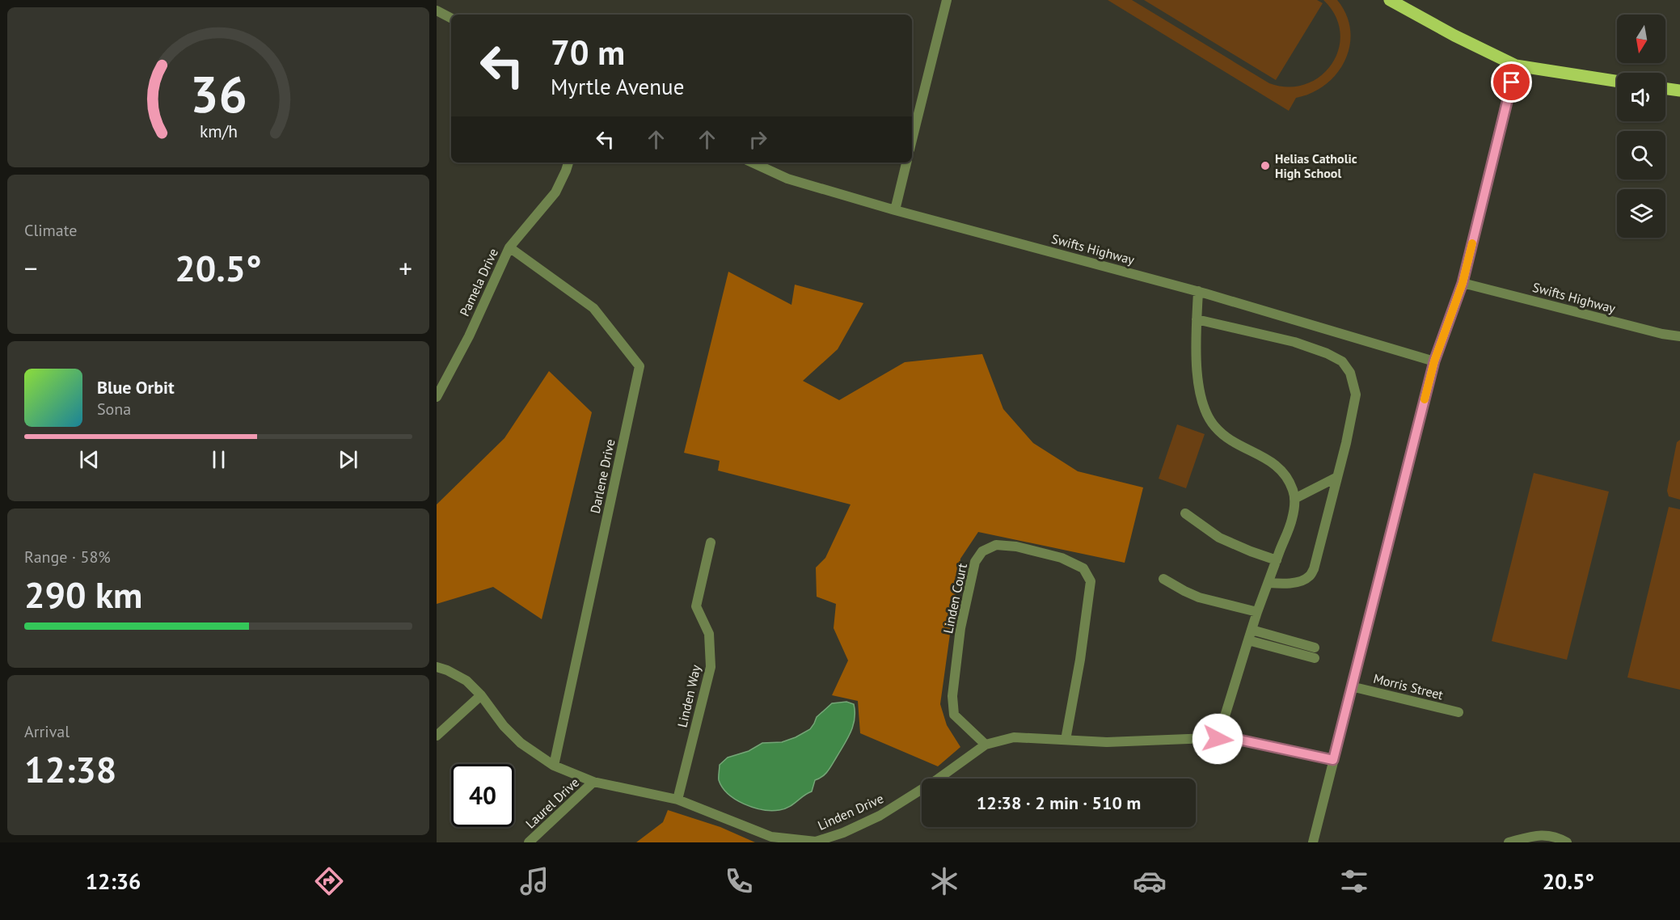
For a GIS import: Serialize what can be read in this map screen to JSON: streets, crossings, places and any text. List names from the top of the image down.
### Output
{
  "streets": {
    "street": [
      "Swifts Highway",
      "Pamela Drive",
      "Darlene Drive",
      "Linden Court",
      "Morris Street",
      "Linden Way",
      "Laurel Drive",
      "Linden Drive"
    ]
  },
  "crossings": [
    ["Pamela Drive", "Darlene Drive"],
    ["Darlene Drive", "Linden Drive"],
    ["Linden Court", "Linden Drive"],
    ["Linden Way", "Linden Drive"],
    ["Laurel Drive", "Linden Drive"]
  ],
  "places": ["Helias Catholic High School"],
  "north": "bottom",
  "page": {
    "turn": ["70 m", "Myrtle Avenue"],
    "tile": [
      "Climate",
      ["Range · 58%", "290 km"],
      ["Arrival", "12:38"]
    ],
    "heat": ["−", "20.5°", "+"],
    "song": ["Blue Orbit", "Sona"],
    "limit": "40",
    "trip": "12:38 · 2 min · 510 m",
    "tabs": ["12:36", "20.5°"],
    "gauge": ["36", "km/h"]
  }
}
